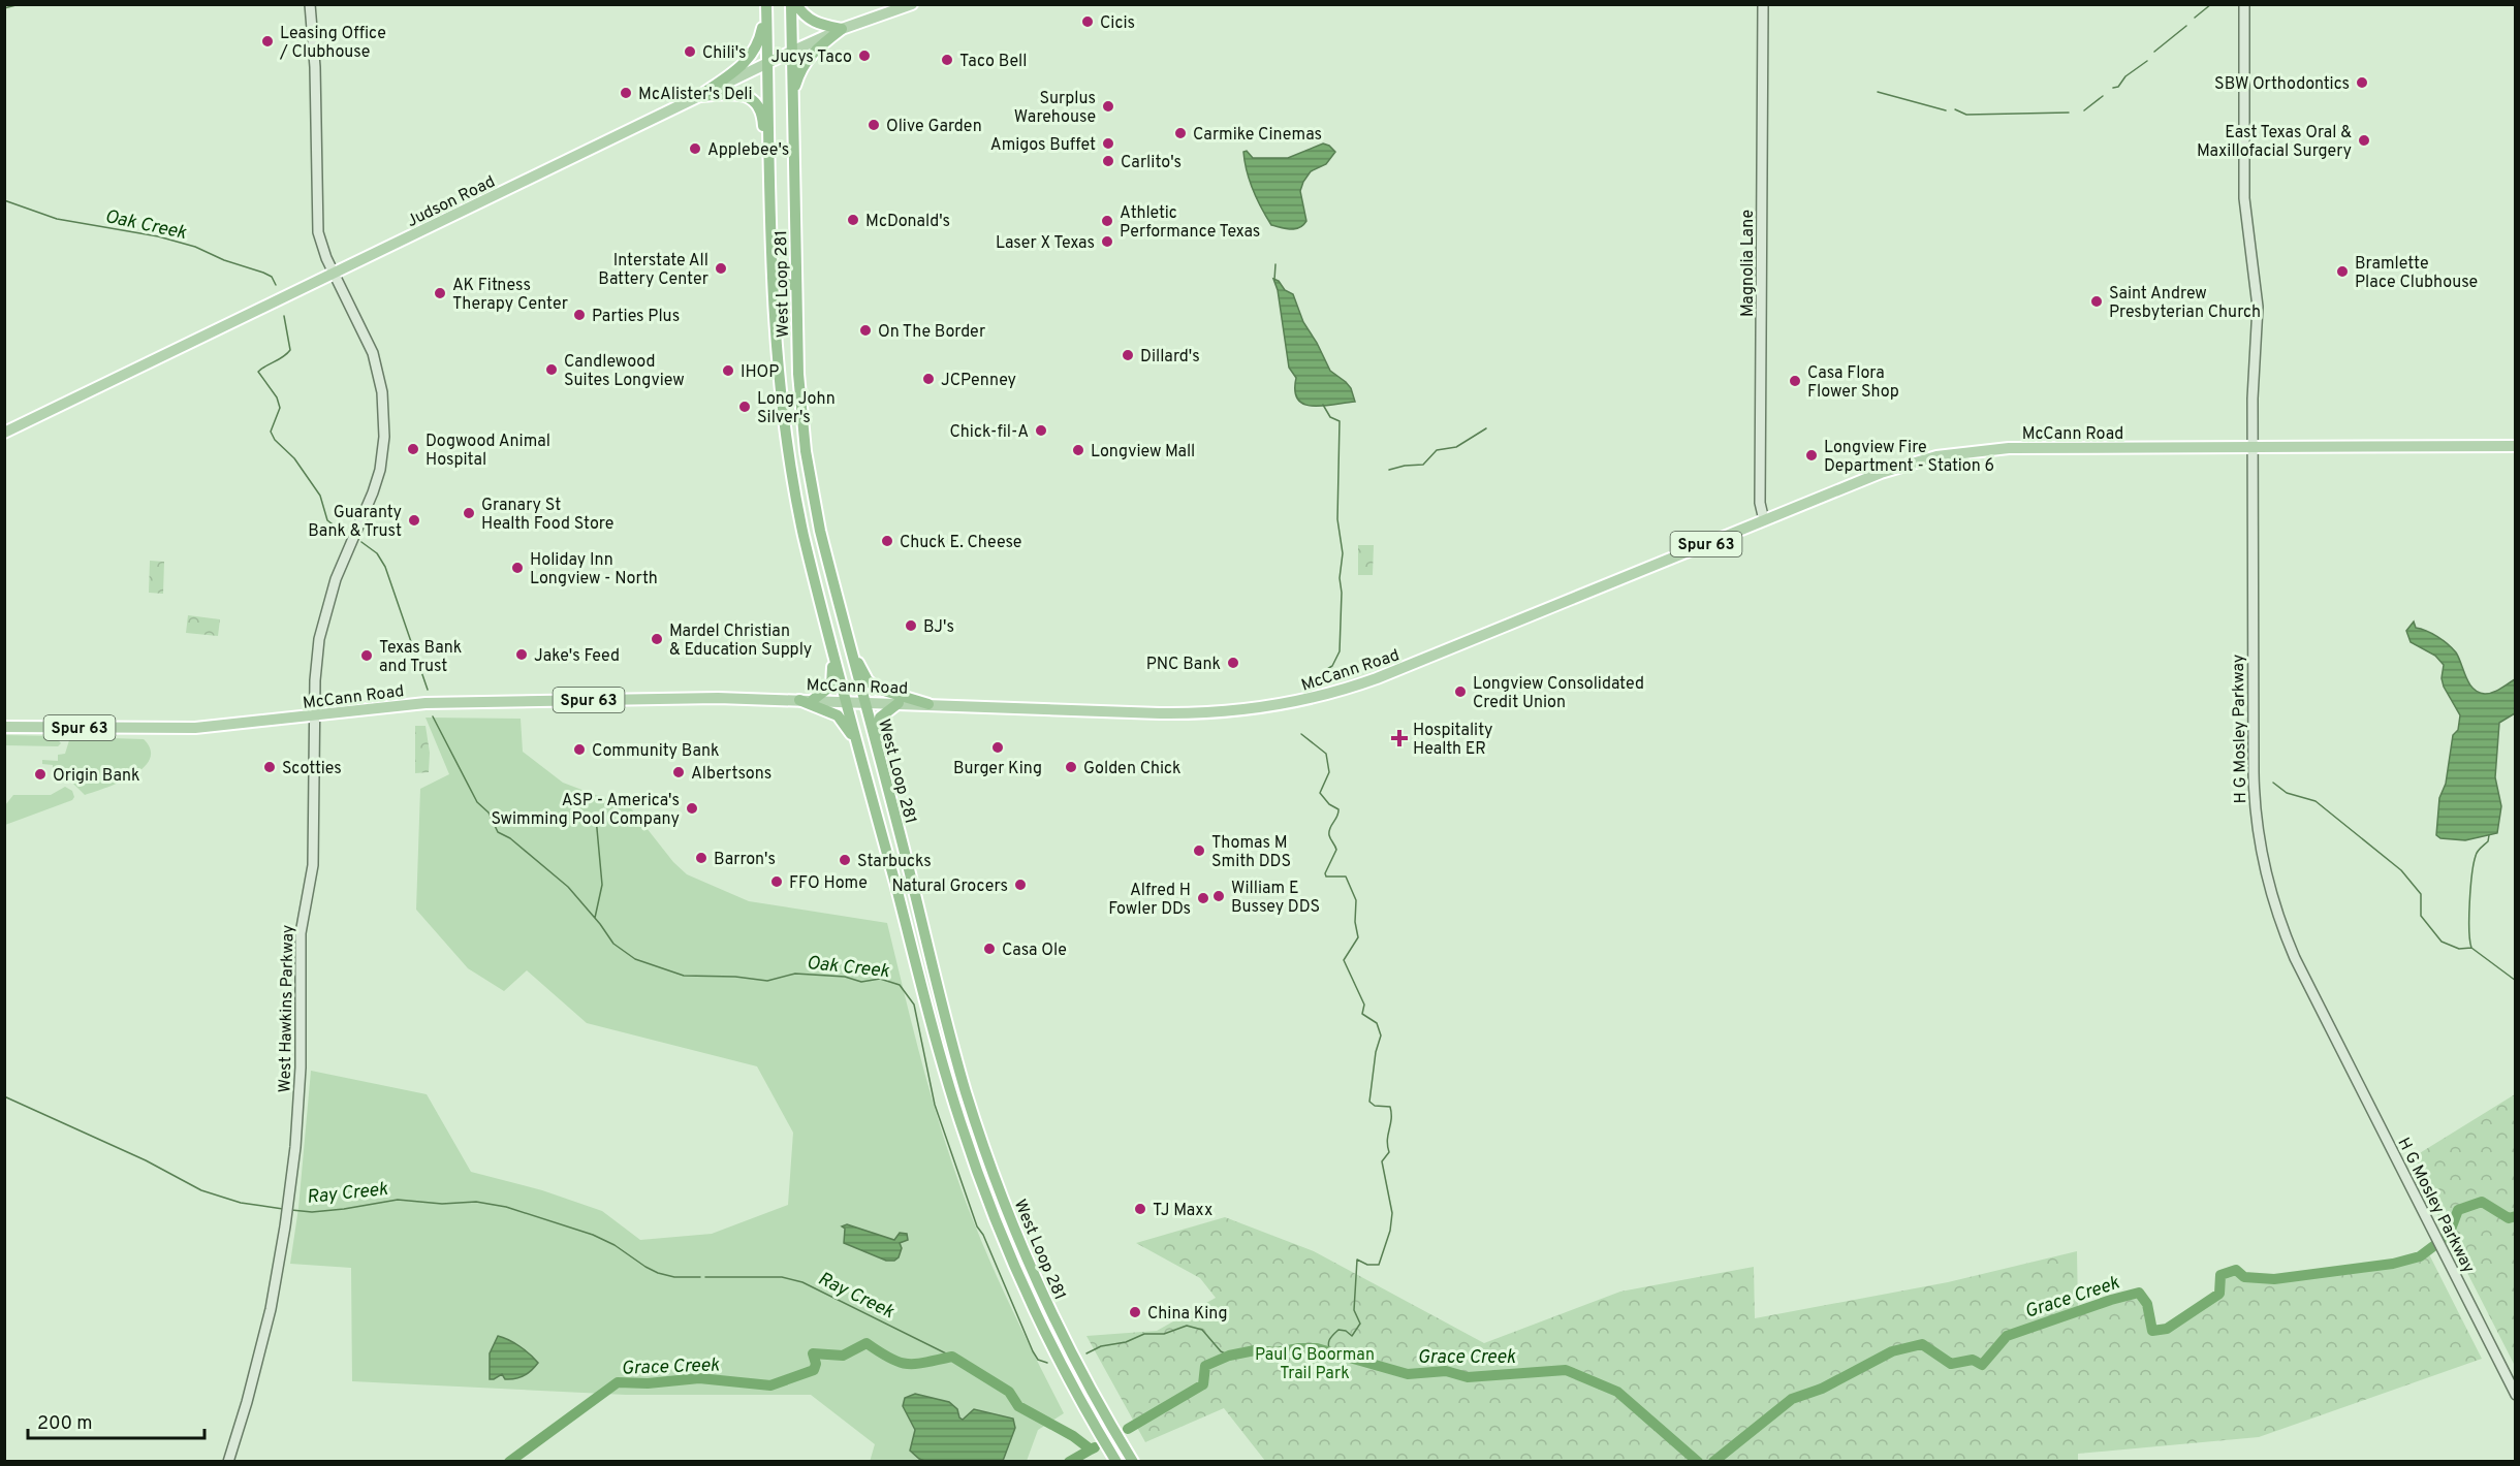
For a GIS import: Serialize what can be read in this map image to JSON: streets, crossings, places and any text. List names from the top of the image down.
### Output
{
  "streets": {
    "highway": ["West Loop 281"],
    "main road": [
      "Judson Road",
      "Magnolia Lane",
      "McCann Road",
      "Spur 63",
      "H G Mosley Parkway",
      "West Hawkins Parkway"
    ]
  },
  "crossings": [
    ["Judson Road", "West Loop 281"],
    ["Judson Road", "West Hawkins Parkway"],
    ["Magnolia Lane", "McCann Road"],
    ["West Loop 281", "McCann Road"],
    ["McCann Road", "Spur 63"],
    ["McCann Road", "H G Mosley Parkway"],
    ["McCann Road", "West Hawkins Parkway"]
  ],
  "water": ["Oak Creek", "Ray Creek", "Grace Creek"],
  "parks": ["Paul G Boorman Trail Park"],
  "places": {
    "other": [
      "Cicis",
      "Leasing Office / Clubhouse",
      "Chili's",
      "Jucys Taco",
      "Taco Bell",
      "SBW Orthodontics",
      "McAlister's Deli",
      "Surplus Warehouse",
      "Olive Garden",
      "Carmike Cinemas",
      "East Texas Oral & Maxillofacial Surgery",
      "Amigos Buffet",
      "Applebee's",
      "Carlito's",
      "McDonald's",
      "Athletic Performance Texas",
      "Laser X Texas",
      "Interstate All Battery Center",
      "Bramlette Place Clubhouse",
      "AK Fitness Therapy Center",
      "Saint Andrew Presbyterian Church",
      "Parties Plus",
      "On The Border",
      "Dillard's",
      "Candlewood Suites Longview",
      "IHOP",
      "JCPenney",
      "Casa Flora Flower Shop",
      "Long John Silver's",
      "Chick-fil-A",
      "Dogwood Animal Hospital",
      "Longview Mall",
      "Longview Fire Department - Station 6",
      "Granary St Health Food Store",
      "Guaranty Bank & Trust",
      "Chuck E. Cheese",
      "Holiday Inn Longview - North",
      "BJ's",
      "Mardel Christian & Education Supply",
      "Jake's Feed",
      "Texas Bank and Trust",
      "PNC Bank",
      "Longview Consolidated Credit Union",
      "Burger King",
      "Community Bank",
      "Scotties",
      "Golden Chick",
      "Albertsons",
      "Origin Bank",
      "ASP - America's Swimming Pool Company",
      "Thomas M Smith DDS",
      "Barron's",
      "Starbucks",
      "FFO Home",
      "Natural Grocers",
      "William E Bussey DDS",
      "Alfred H Fowler DDs",
      "Casa Ole",
      "TJ Maxx",
      "China King"
    ],
    "health": ["Hospitality Health ER"]
  },
  "scale_bar": "200 m"
}
